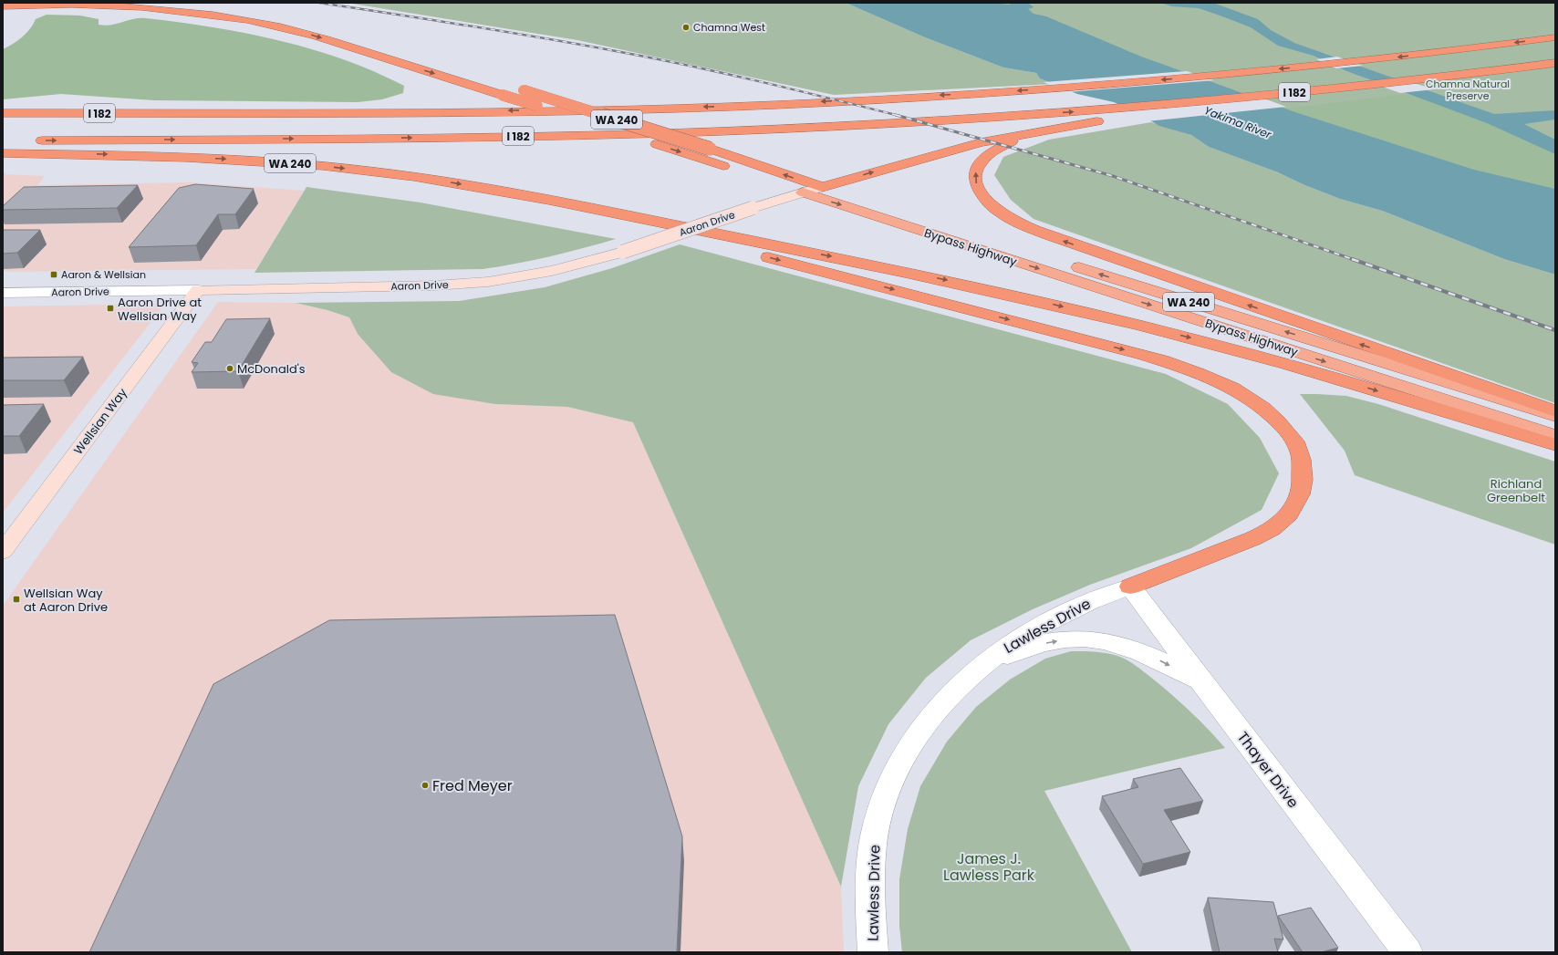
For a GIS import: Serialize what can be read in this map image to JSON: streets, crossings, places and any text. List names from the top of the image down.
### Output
{
  "streets": {
    "highway": ["I 182", "WA 240", "Bypass Highway"],
    "main road": ["Aaron Drive", "Wellsian Way"],
    "street": ["Lawless Drive", "Thayer Drive"]
  },
  "crossings": [
    ["WA 240", "Aaron Drive"],
    ["WA 240", "Bypass Highway"],
    ["Aaron Drive", "Bypass Highway"],
    ["Aaron Drive", "Wellsian Way"],
    ["Lawless Drive", "Thayer Drive"]
  ],
  "water": ["Yakima River"],
  "parks": ["Chamna Natural Preserve", "Richland Greenbelt", "James J. Lawless Park"],
  "places": {
    "other": ["Chamna West", "McDonald's", "Fred Meyer"],
    "transit": ["Aaron & Wellsian", "Aaron Drive at Wellsian Way", "Wellsian Way at Aaron Drive"]
  }
}
